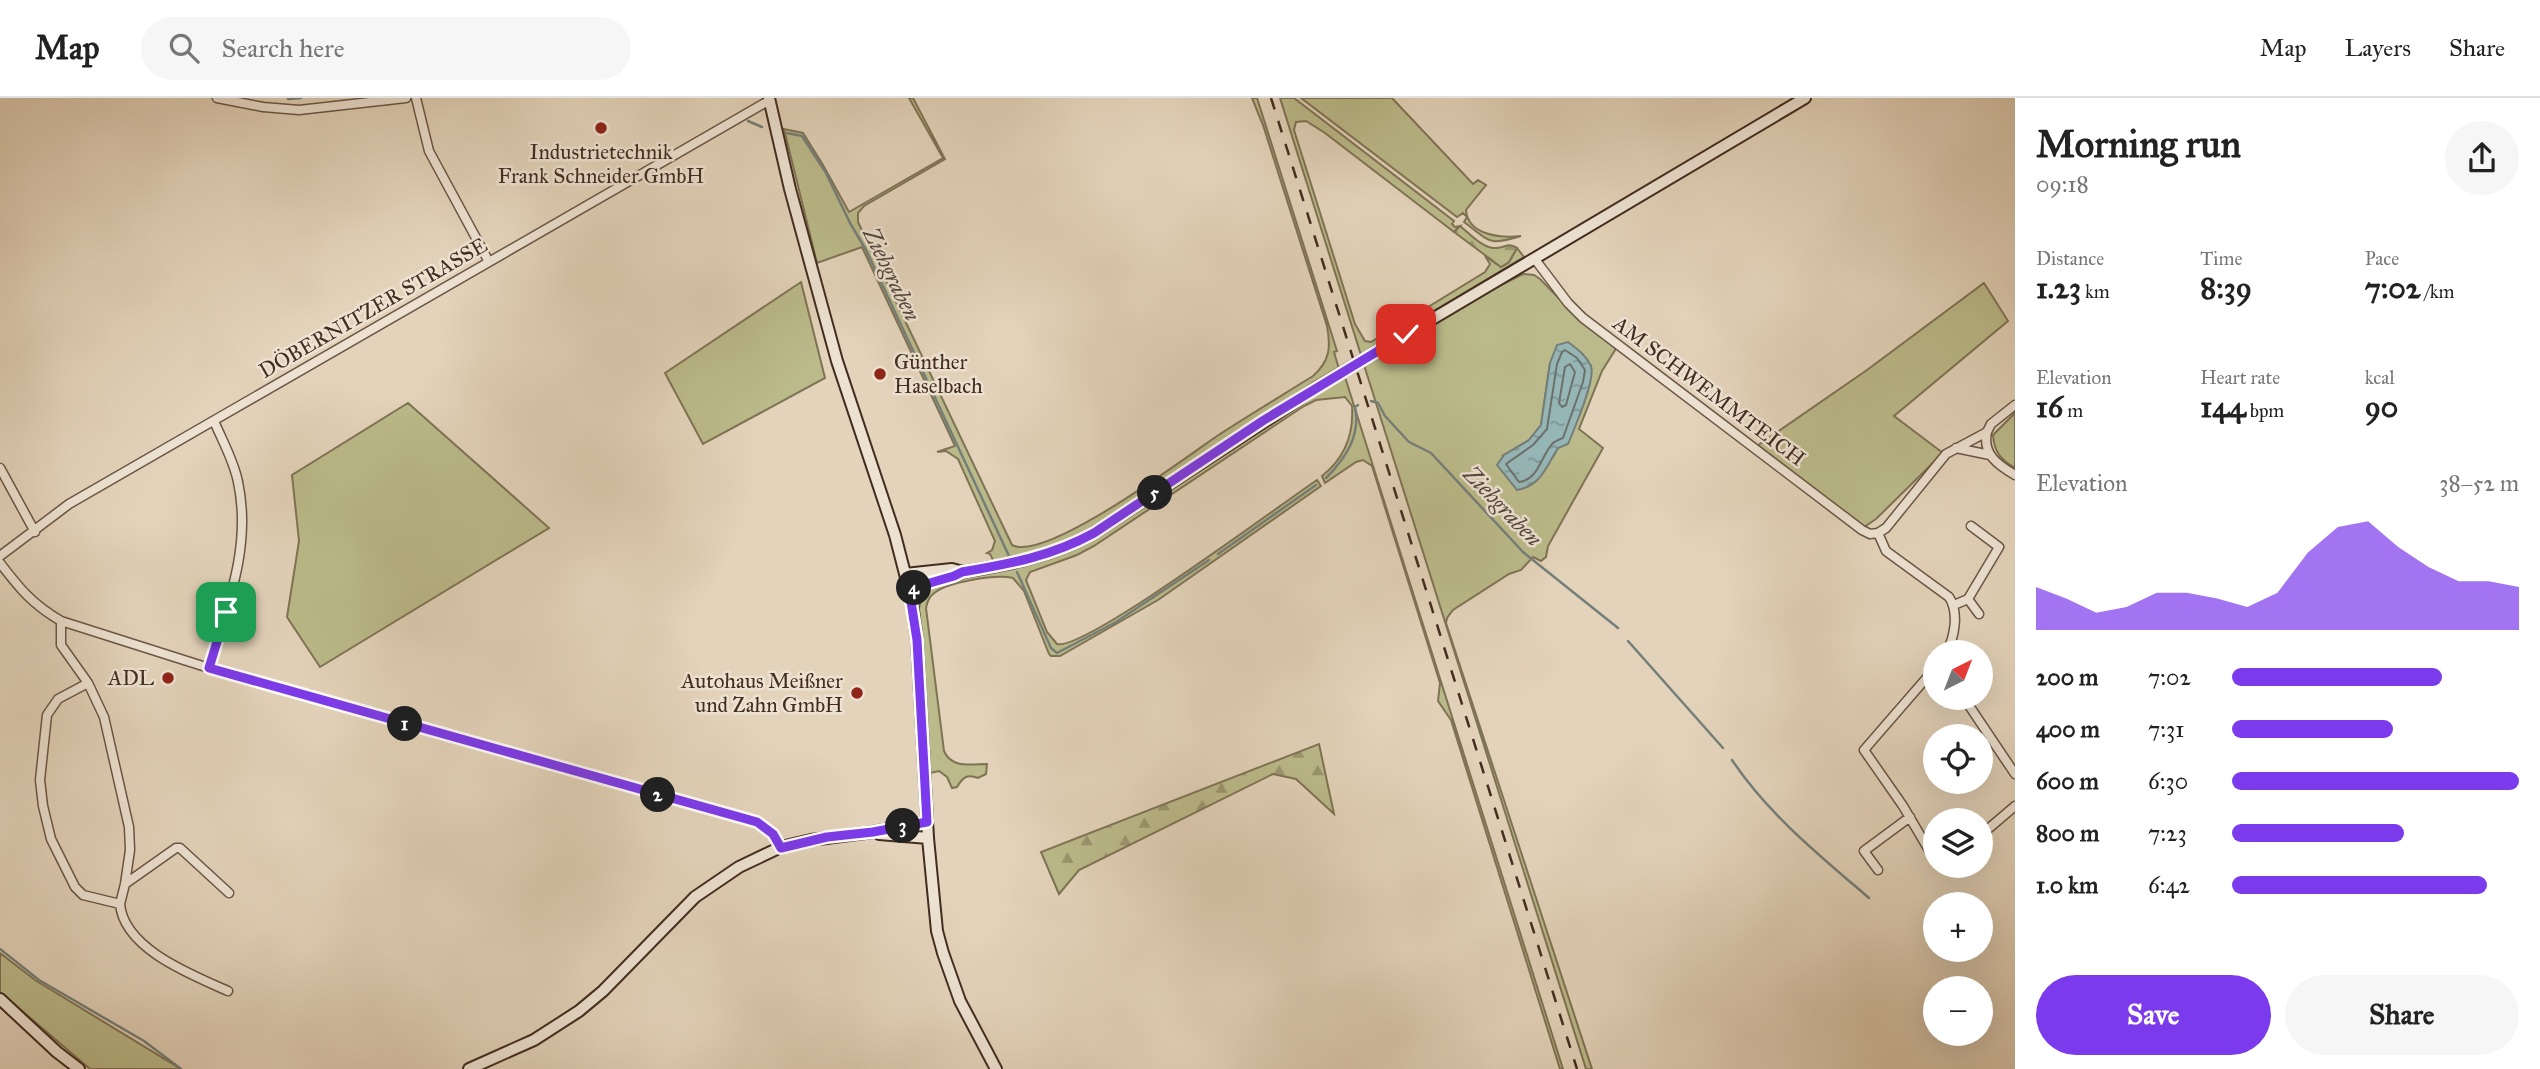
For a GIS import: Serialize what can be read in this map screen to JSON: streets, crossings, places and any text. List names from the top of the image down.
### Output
{
  "streets": {
    "street": ["DÖBERNITZER STRASSE", "AM SCHWEMMTEICH"]
  },
  "water": ["Ziehgraben"],
  "places": [
    "Industrietechnik Frank Schneider GmbH",
    "Günther Haselbach",
    "ADL",
    "Autohaus Meißner und Zahn GmbH"
  ],
  "north": "top right",
  "page": {
    "header": "Map",
    "search": "Search here",
    "nav": ["Map", "Layers", "Share"],
    "heading": ["Morning run", "09:18"],
    "stats": [
      ["Distance", "1.23 km"],
      ["Time", "8:39"],
      ["Pace", "7:02 /km"],
      ["Elevation", "16 m"],
      ["Heart rate", "144 bpm"],
      ["kcal", "90"]
    ],
    "chart": ["Elevation", "38–52 m"],
    "pins": [
      "5",
      "4",
      "1",
      "2",
      "3"
    ],
    "map_buttons": ["+", "−"],
    "list": [
      {
        "name": "200 m",
        "note": "7:02"
      },
      {
        "name": "400 m",
        "note": "7:31"
      },
      {
        "name": "600 m",
        "note": "6:30"
      },
      {
        "name": "800 m",
        "note": "7:23"
      },
      {
        "name": "1.0 km",
        "note": "6:42"
      }
    ],
    "buttons": ["Save", "Share"]
  }
}
